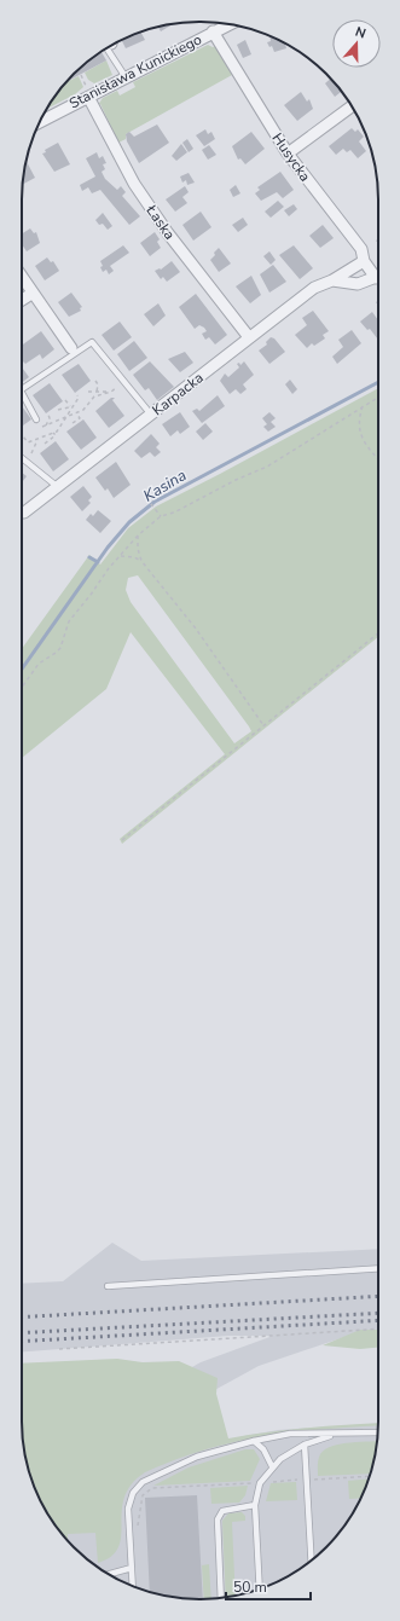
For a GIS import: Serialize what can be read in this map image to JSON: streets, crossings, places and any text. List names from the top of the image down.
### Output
{
  "streets": {
    "street": [
      "Stanisława Kunickiego",
      "Husycka",
      "Łaska",
      "Karpacka"
    ]
  },
  "crossings": [
    ["Stanisława Kunickiego", "Husycka"],
    ["Stanisława Kunickiego", "Łaska"],
    ["Husycka", "Karpacka"],
    ["Łaska", "Karpacka"]
  ],
  "water": ["Kasina"],
  "scale_bar": "50 m",
  "north": "top"
}
